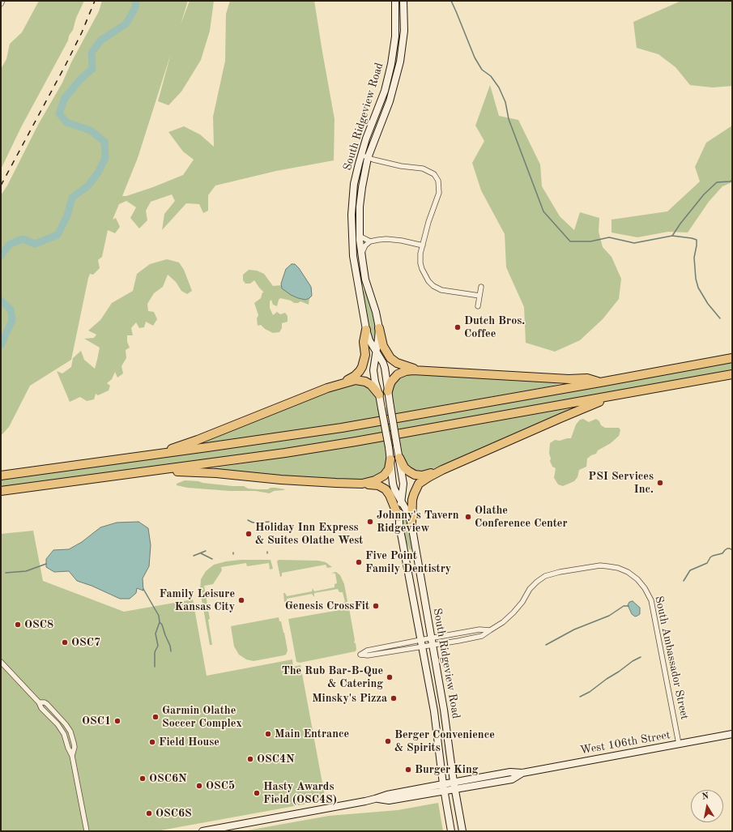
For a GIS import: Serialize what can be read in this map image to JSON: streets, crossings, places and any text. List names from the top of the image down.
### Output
{
  "streets": {
    "main road": ["South Ridgeview Road", "West 106th Street"],
    "street": ["South Ambassador Street"]
  },
  "crossings": [
    ["South Ridgeview Road", "South Ambassador Street"],
    ["South Ridgeview Road", "West 106th Street"],
    ["South Ambassador Street", "West 106th Street"]
  ],
  "places": [
    "Dutch Bros. Coffee",
    "PSI Services Inc.",
    "Olathe Conference Center",
    "Johnny's Tavern Ridgeview",
    "Holiday Inn Express & Suites Olathe West",
    "Five Point Family Dentistry",
    "Family Leisure Kansas City",
    "Genesis CrossFit",
    "OSC8",
    "OSC7",
    "The Rub Bar-B-Que & Catering",
    "Minsky's Pizza",
    "Garmin Olathe Soccer Complex",
    "OSC1",
    "Main Entrance",
    "Berger Convenience & Spirits",
    "Field House",
    "OSC4N",
    "Burger King",
    "OSC6N",
    "OSC5",
    "Hasty Awards Field (OSC4S)",
    "OSC6S"
  ],
  "north": "top"
}
